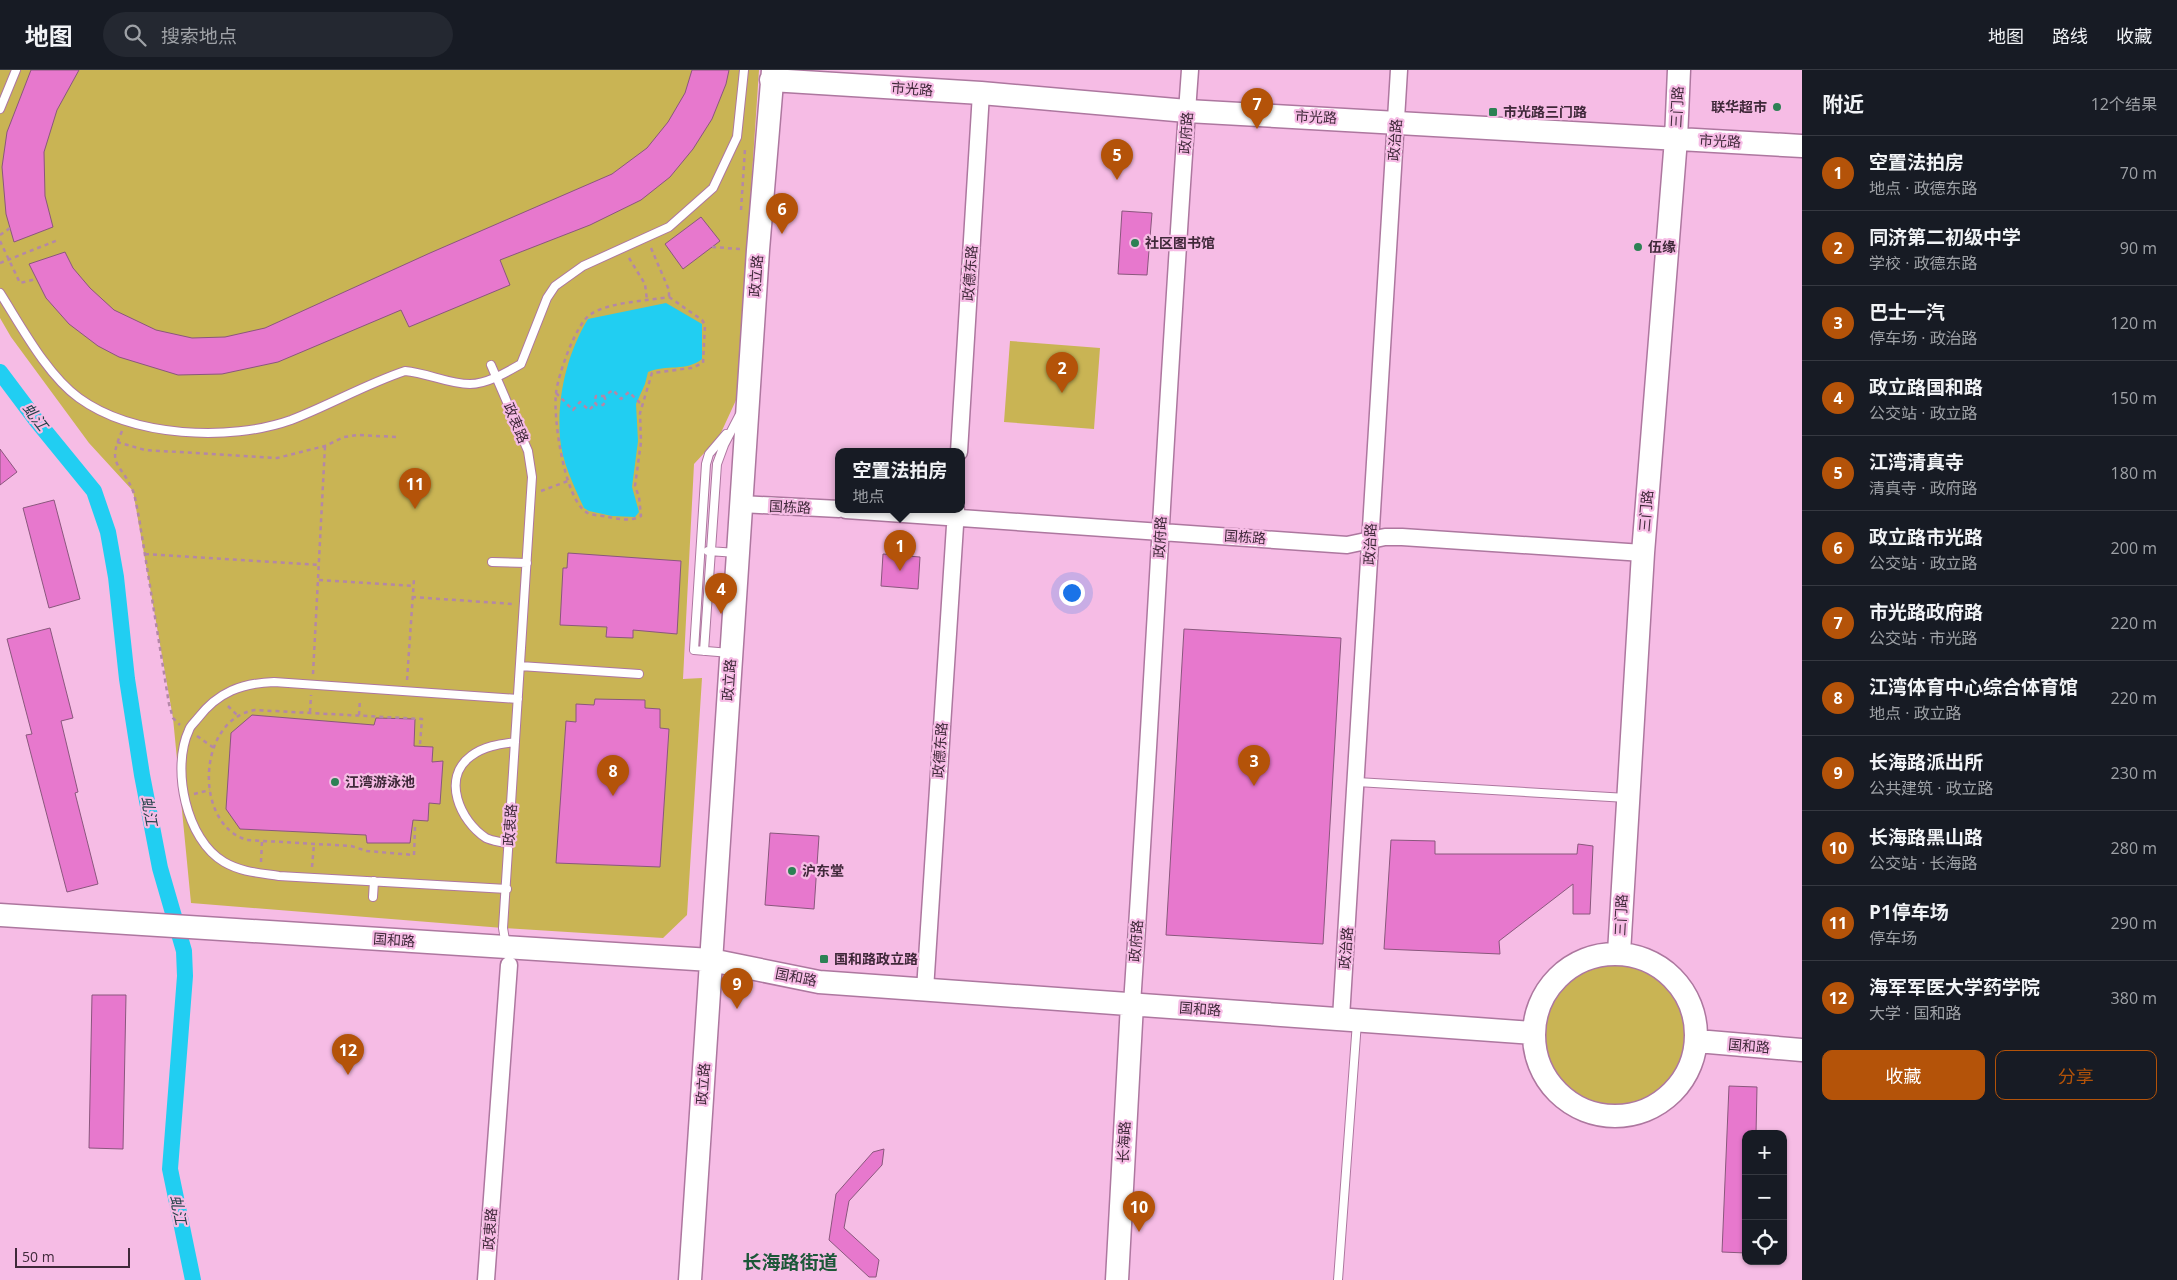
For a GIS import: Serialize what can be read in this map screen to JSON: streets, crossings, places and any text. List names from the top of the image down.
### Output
{
  "streets": {
    "street": [
      "市光路",
      "三门路",
      "政府路",
      "政治路",
      "政德东路",
      "政立路",
      "政衷路",
      "国栋路",
      "国和路",
      "长海路"
    ]
  },
  "crossings": [
    ["市光路", "三门路"],
    ["市光路", "政府路"],
    ["市光路", "政治路"],
    ["市光路", "政德东路"],
    ["市光路", "政立路"],
    ["三门路", "国栋路"],
    ["三门路", "国和路"],
    ["政府路", "国栋路"],
    ["政府路", "国和路"],
    ["政府路", "长海路"],
    ["政治路", "国栋路"],
    ["政治路", "国和路"],
    ["政德东路", "国栋路"],
    ["政德东路", "国和路"],
    ["政立路", "国栋路"],
    ["政立路", "国和路"],
    ["政衷路", "国和路"],
    ["国和路", "长海路"]
  ],
  "districts": ["长海路街道"],
  "water": ["虬江"],
  "places": {
    "other": [
      "联华超市",
      "社区图书馆",
      "伍缘",
      "江湾游泳池",
      "沪东堂"
    ],
    "transit": ["市光路三门路", "国和路政立路"]
  },
  "scale_bar": "50 m",
  "page": {
    "header": "地图",
    "search": "搜索地点",
    "nav": ["地图", "路线", "收藏"],
    "heading": ["附近", "12个结果"],
    "pins": [
      "7",
      "5",
      "6",
      "2",
      "11",
      "1",
      "4",
      "3",
      "8",
      "9",
      "12",
      "10"
    ],
    "list": [
      {
        "mark": "1",
        "name": "空置法拍房",
        "note": "地点 · 政德东路",
        "value": "70 m"
      },
      {
        "mark": "2",
        "name": "同济第二初级中学",
        "note": "学校 · 政德东路",
        "value": "90 m"
      },
      {
        "mark": "3",
        "name": "巴士一汽",
        "note": "停车场 · 政治路",
        "value": "120 m"
      },
      {
        "mark": "4",
        "name": "政立路国和路",
        "note": "公交站 · 政立路",
        "value": "150 m"
      },
      {
        "mark": "5",
        "name": "江湾清真寺",
        "note": "清真寺 · 政府路",
        "value": "180 m"
      },
      {
        "mark": "6",
        "name": "政立路市光路",
        "note": "公交站 · 政立路",
        "value": "200 m"
      },
      {
        "mark": "7",
        "name": "市光路政府路",
        "note": "公交站 · 市光路",
        "value": "220 m"
      },
      {
        "mark": "8",
        "name": "江湾体育中心综合体育馆",
        "note": "地点 · 政立路",
        "value": "220 m"
      },
      {
        "mark": "9",
        "name": "长海路派出所",
        "note": "公共建筑 · 政立路",
        "value": "230 m"
      },
      {
        "mark": "10",
        "name": "长海路黑山路",
        "note": "公交站 · 长海路",
        "value": "280 m"
      },
      {
        "mark": "11",
        "name": "P1停车场",
        "note": "停车场",
        "value": "290 m"
      },
      {
        "mark": "12",
        "name": "海军军医大学药学院",
        "note": "大学 · 国和路",
        "value": "380 m"
      }
    ],
    "popup": ["空置法拍房", "地点"],
    "buttons": ["收藏", "分享"],
    "map_buttons": ["+", "−"],
    "scale": "50 m"
  }
}
